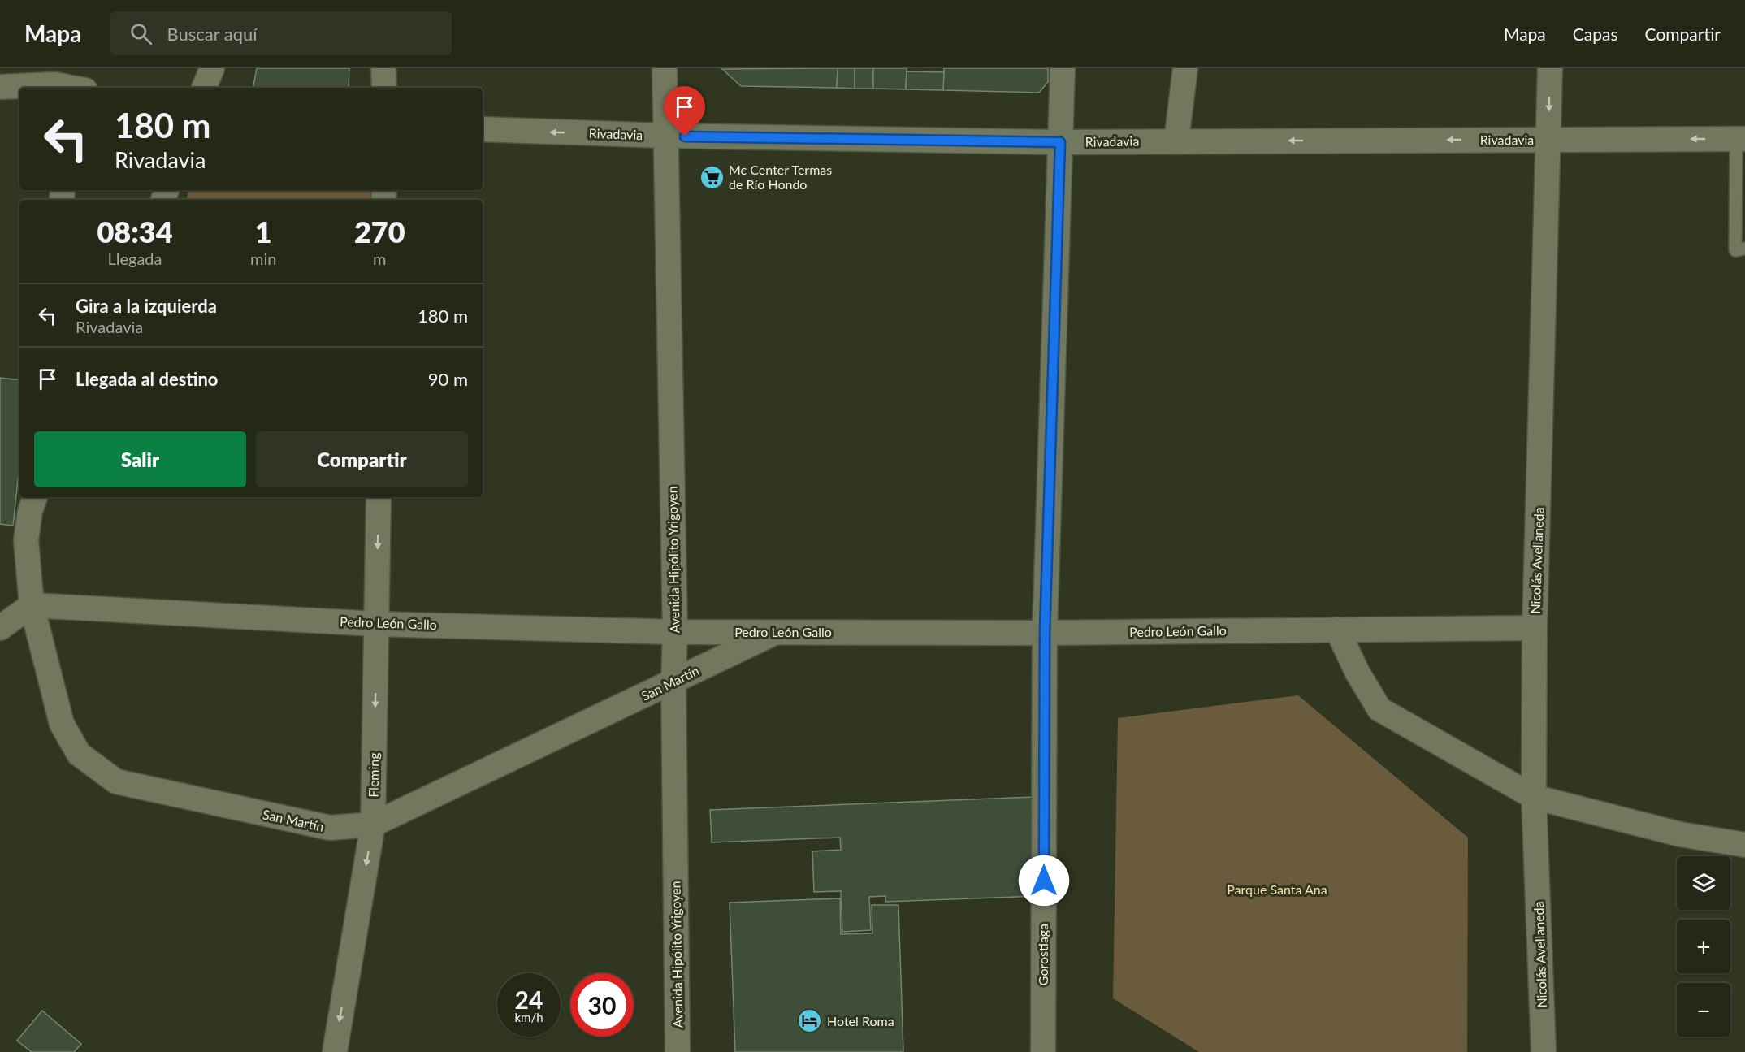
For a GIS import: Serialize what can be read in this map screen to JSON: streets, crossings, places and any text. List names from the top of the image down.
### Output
{
  "streets": {
    "street": [
      "Rivadavia",
      "Avenida Hipólito Yrigoyen",
      "Nicolás Avellaneda",
      "Pedro León Gallo",
      "San Martín",
      "Fleming",
      "Gorostiaga"
    ]
  },
  "crossings": [
    ["Rivadavia", "Avenida Hipólito Yrigoyen"],
    ["Rivadavia", "Nicolás Avellaneda"],
    ["Rivadavia", "Gorostiaga"],
    ["Avenida Hipólito Yrigoyen", "Pedro León Gallo"],
    ["Avenida Hipólito Yrigoyen", "San Martín"],
    ["Nicolás Avellaneda", "Pedro León Gallo"],
    ["Pedro León Gallo", "San Martín"],
    ["Pedro León Gallo", "Fleming"],
    ["Pedro León Gallo", "Gorostiaga"],
    ["San Martín", "Fleming"]
  ],
  "one_way": ["Rivadavia", "Fleming"],
  "parks": ["Parque Santa Ana"],
  "places": {
    "supermarket": ["Mc Center Termas de Río Hondo"],
    "hotel": ["Hotel Roma"]
  },
  "page": {
    "header": "Mapa",
    "search": "Buscar aquí",
    "nav": ["Mapa", "Capas", "Compartir"],
    "turn": ["180 m", "Rivadavia"],
    "eta": [
      "08:34",
      "Llegada",
      "1",
      "min",
      "270",
      "m"
    ],
    "list": [
      {
        "name": "Gira a la izquierda",
        "note": "Rivadavia",
        "value": "180 m"
      },
      {
        "name": "Llegada al destino",
        "value": "90 m"
      }
    ],
    "buttons": ["Salir", "Compartir"],
    "map_buttons": ["+", "−"],
    "speed": "24 km/h",
    "limit": "30"
  }
}
